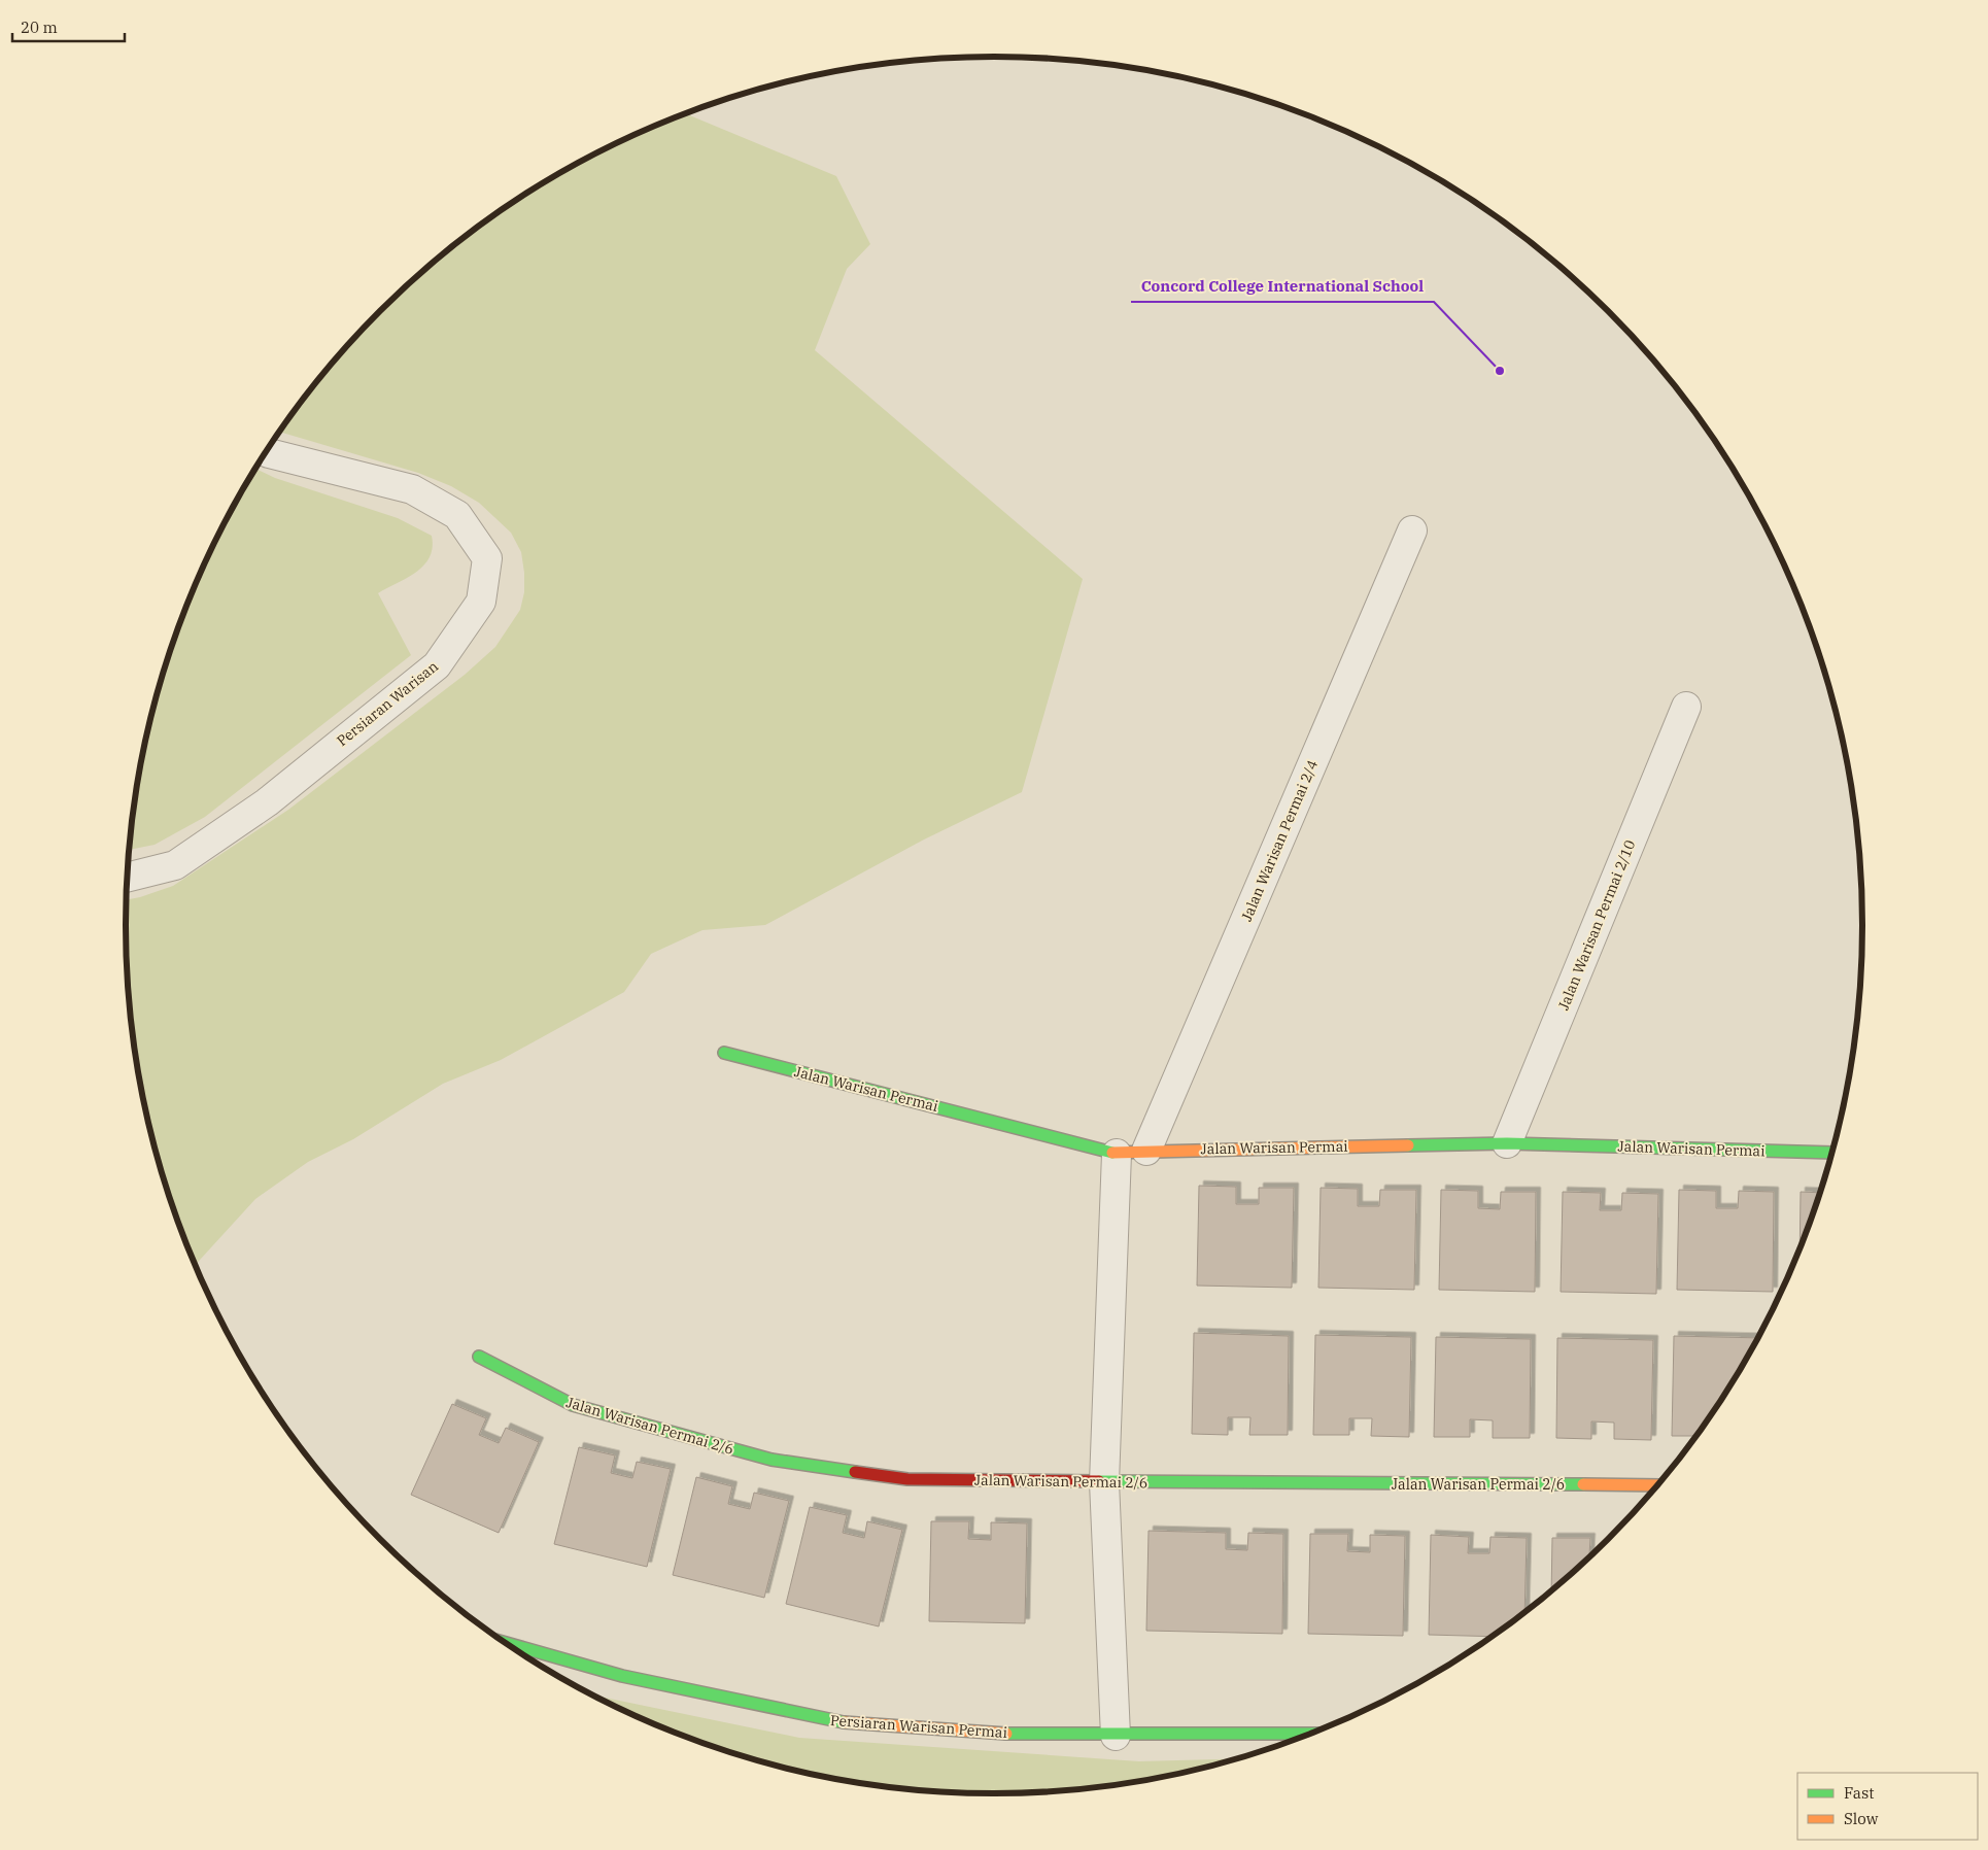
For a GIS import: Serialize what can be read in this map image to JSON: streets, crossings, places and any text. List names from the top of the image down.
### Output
{
  "streets": {
    "street": [
      "Persiaran Warisan",
      "Jalan Warisan Permai 2/4",
      "Jalan Warisan Permai 2/10",
      "Jalan Warisan Permai",
      "Jalan Warisan Permai 2/6",
      "Persiaran Warisan Permai"
    ]
  },
  "crossings": [
    ["Jalan Warisan Permai 2/4", "Jalan Warisan Permai"],
    ["Jalan Warisan Permai 2/10", "Jalan Warisan Permai"]
  ],
  "places": ["Concord College International School"],
  "legend": ["Fast", "Slow"],
  "scale_bar": "20 m"
}
